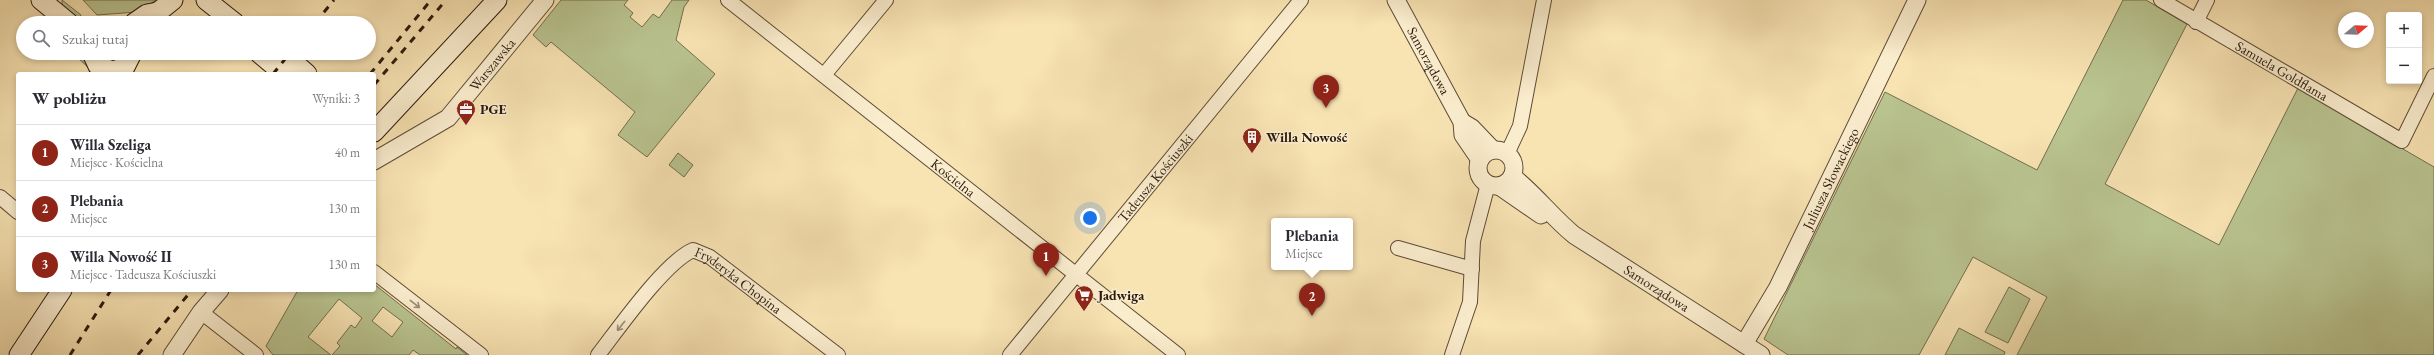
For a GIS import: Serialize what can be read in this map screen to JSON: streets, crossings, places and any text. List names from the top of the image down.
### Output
{
  "streets": {
    "street": [
      "Samorządowa",
      "Warszawska",
      "Samuela Goldflama",
      "Kościelna",
      "Tadeusza Kościuszki",
      "Juliusza Słowackiego",
      "Fryderyka Chopina"
    ]
  },
  "crossings": [
    ["Samorządowa", "Juliusza Słowackiego"],
    ["Kościelna", "Tadeusza Kościuszki"]
  ],
  "places": {
    "office": ["PGE"],
    "building": ["Willa Nowość"],
    "supermarket": ["Jadwiga"]
  },
  "north": "right",
  "page": {
    "map_buttons": ["+", "−"],
    "search": "Szukaj tutaj",
    "heading": ["W pobliżu", "Wyniki: 3"],
    "pins": ["3", "1", "2"],
    "list": [
      {
        "mark": "1",
        "name": "Willa Szeliga",
        "note": "Miejsce · Kościelna",
        "value": "40 m"
      },
      {
        "mark": "2",
        "name": "Plebania",
        "note": "Miejsce",
        "value": "130 m"
      },
      {
        "mark": "3",
        "name": "Willa Nowość II",
        "note": "Miejsce · Tadeusza Kościuszki",
        "value": "130 m"
      }
    ],
    "popup": ["Plebania", "Miejsce"]
  }
}
